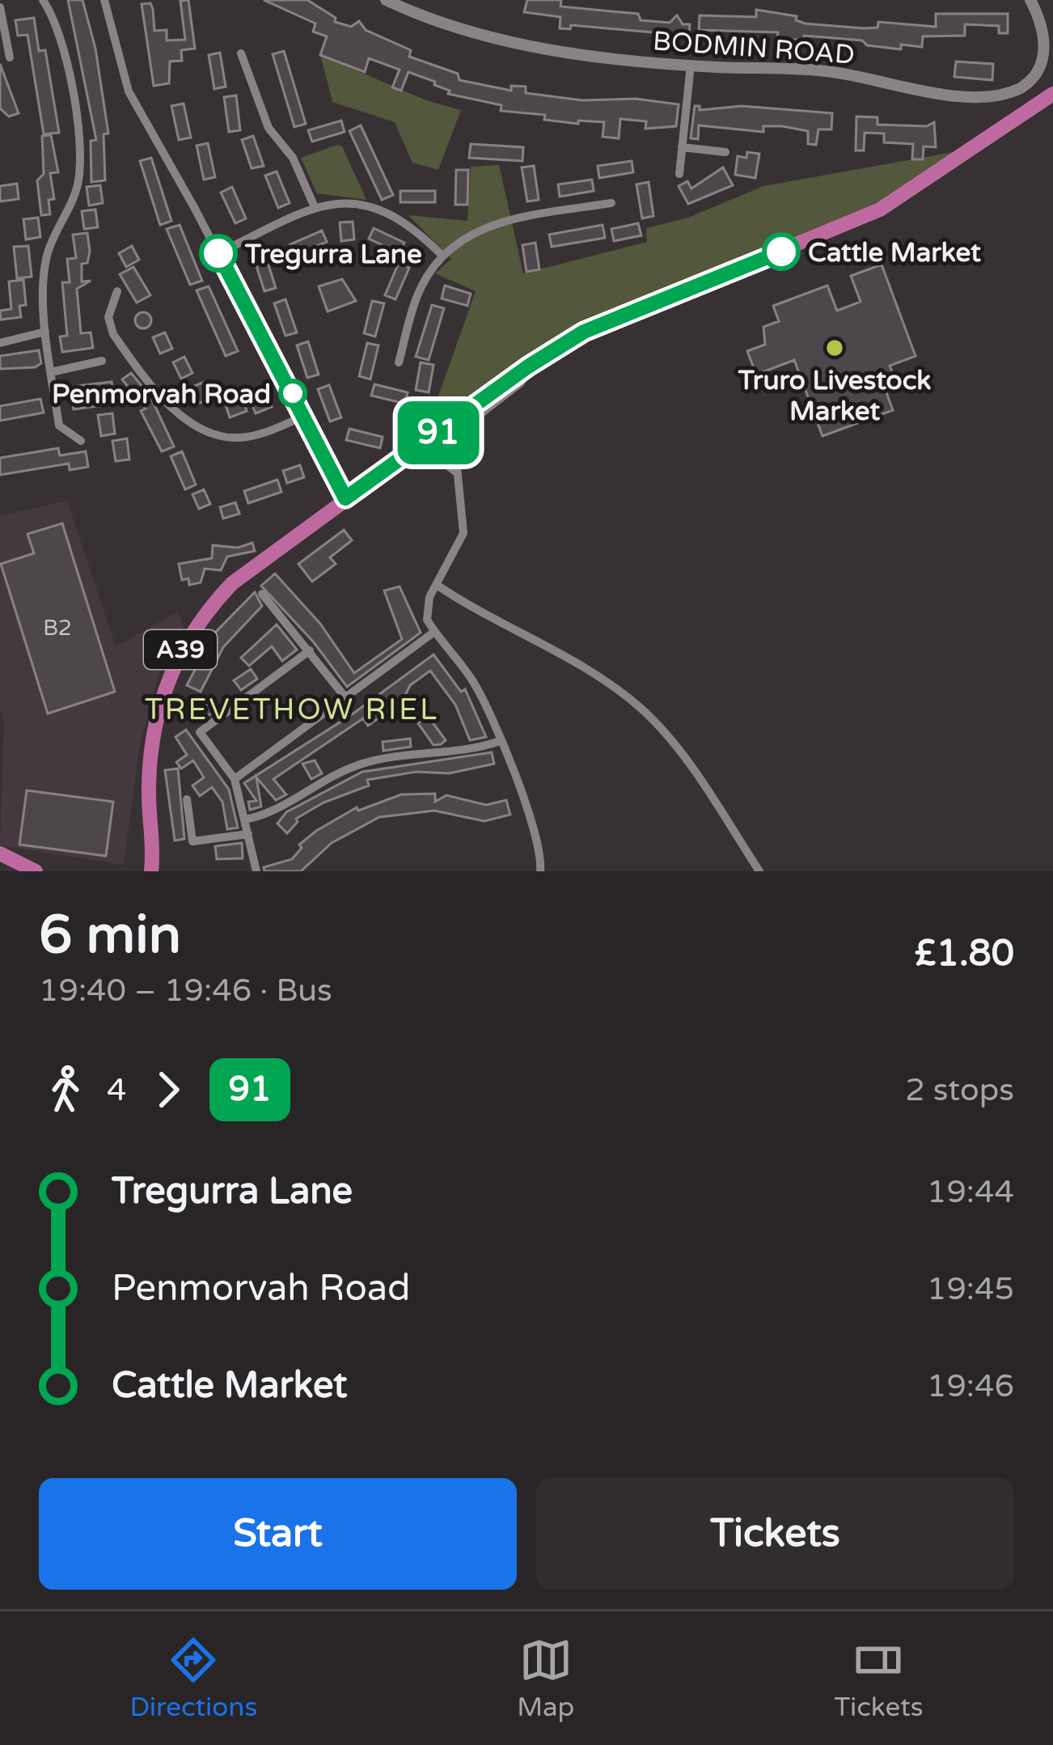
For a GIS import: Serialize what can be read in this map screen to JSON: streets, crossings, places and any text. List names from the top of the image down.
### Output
{
  "streets": {
    "highway": ["A39"],
    "street": ["BODMIN ROAD"]
  },
  "districts": ["TREVETHOW RIEL"],
  "places": [
    "Cattle Market",
    "Tregurra Lane",
    "Truro Livestock Market",
    "Penmorvah Road"
  ],
  "lines": ["bus line 91"],
  "house_numbers": ["B2"],
  "page": {
    "on_map": "91",
    "heading": ["6 min", "19:40 – 19:46 · Bus", "£1.80"],
    "legs": ["4", "91", "2 stops"],
    "list": [
      {
        "name": "Tregurra Lane",
        "value": "19:44"
      },
      {
        "name": "Penmorvah Road",
        "value": "19:45"
      },
      {
        "name": "Cattle Market",
        "value": "19:46"
      }
    ],
    "buttons": ["Start", "Tickets"],
    "tabs": ["Directions", "Map", "Tickets"]
  }
}
